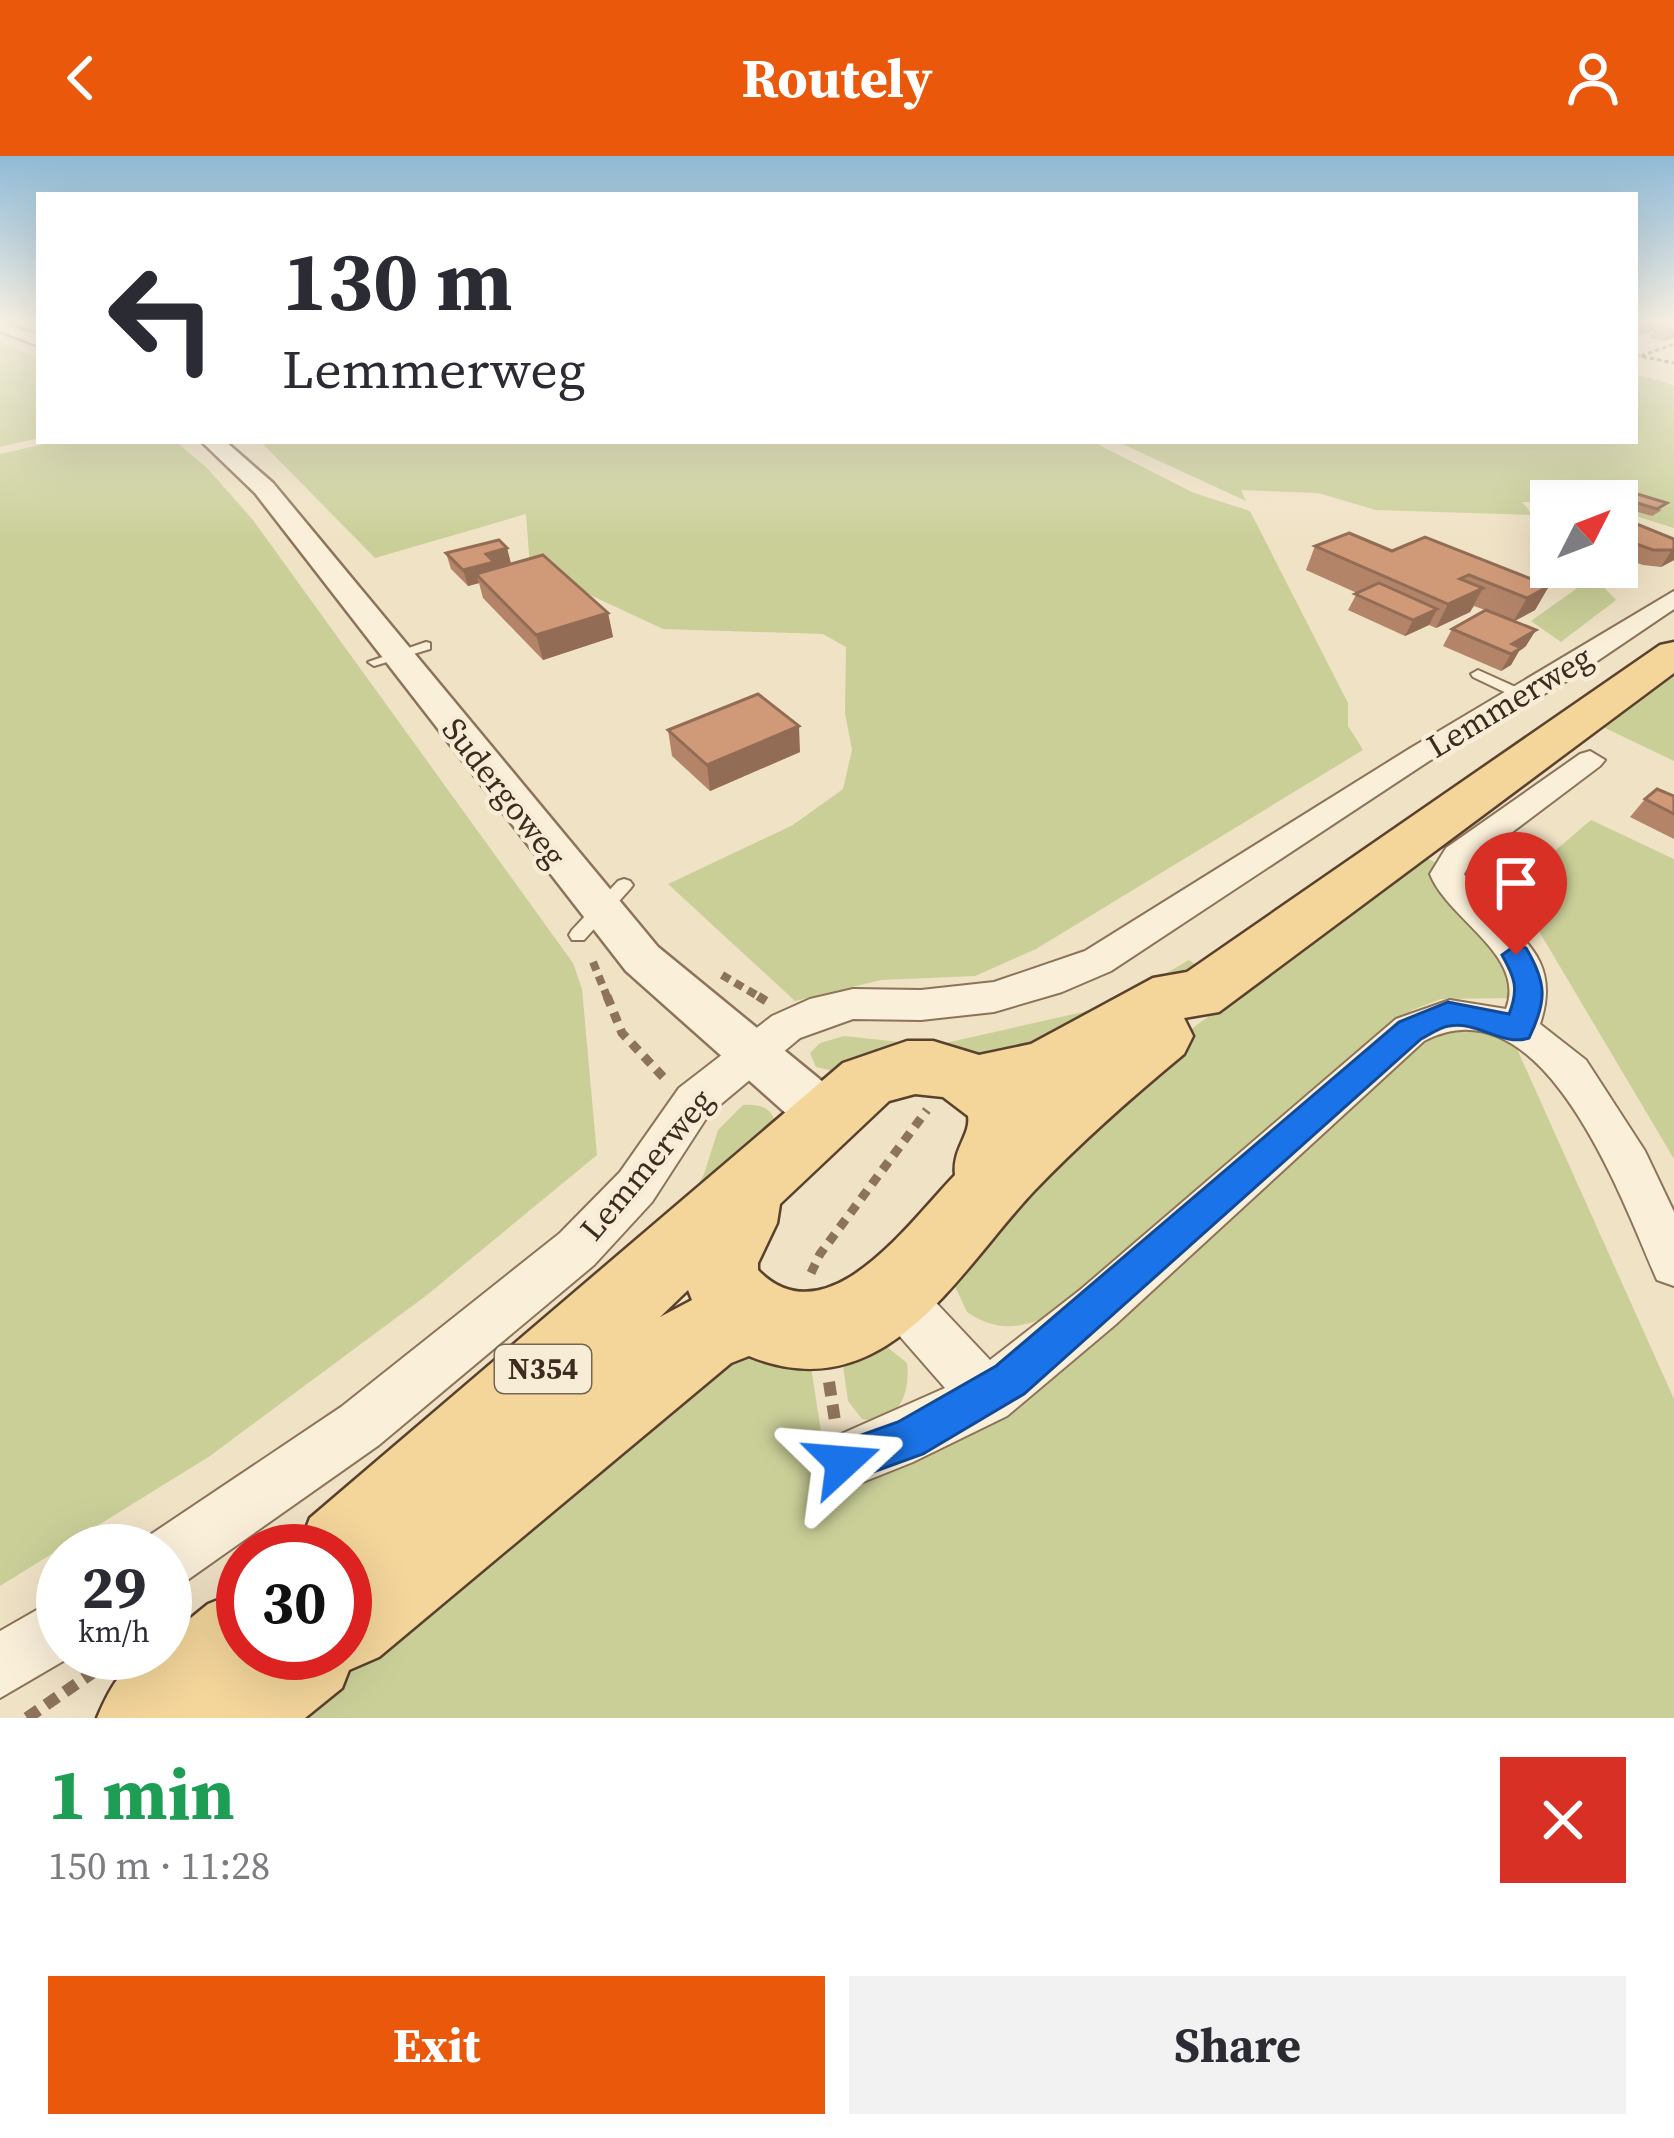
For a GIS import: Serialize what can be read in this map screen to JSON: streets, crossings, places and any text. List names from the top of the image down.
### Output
{
  "streets": {
    "main road": ["Lemmerweg", "N354"],
    "street": ["Sudergoweg"]
  },
  "crossings": [
    ["Lemmerweg", "Sudergoweg"],
    ["Lemmerweg", "N354"],
    ["Sudergoweg", "N354"]
  ],
  "north": "top right",
  "page": {
    "header": "Routely",
    "turn": ["130 m", "Lemmerweg"],
    "speed": "29 km/h",
    "limit": "30",
    "heading": ["1 min", "150 m · 11:28"],
    "buttons": ["Exit", "Share"]
  }
}
